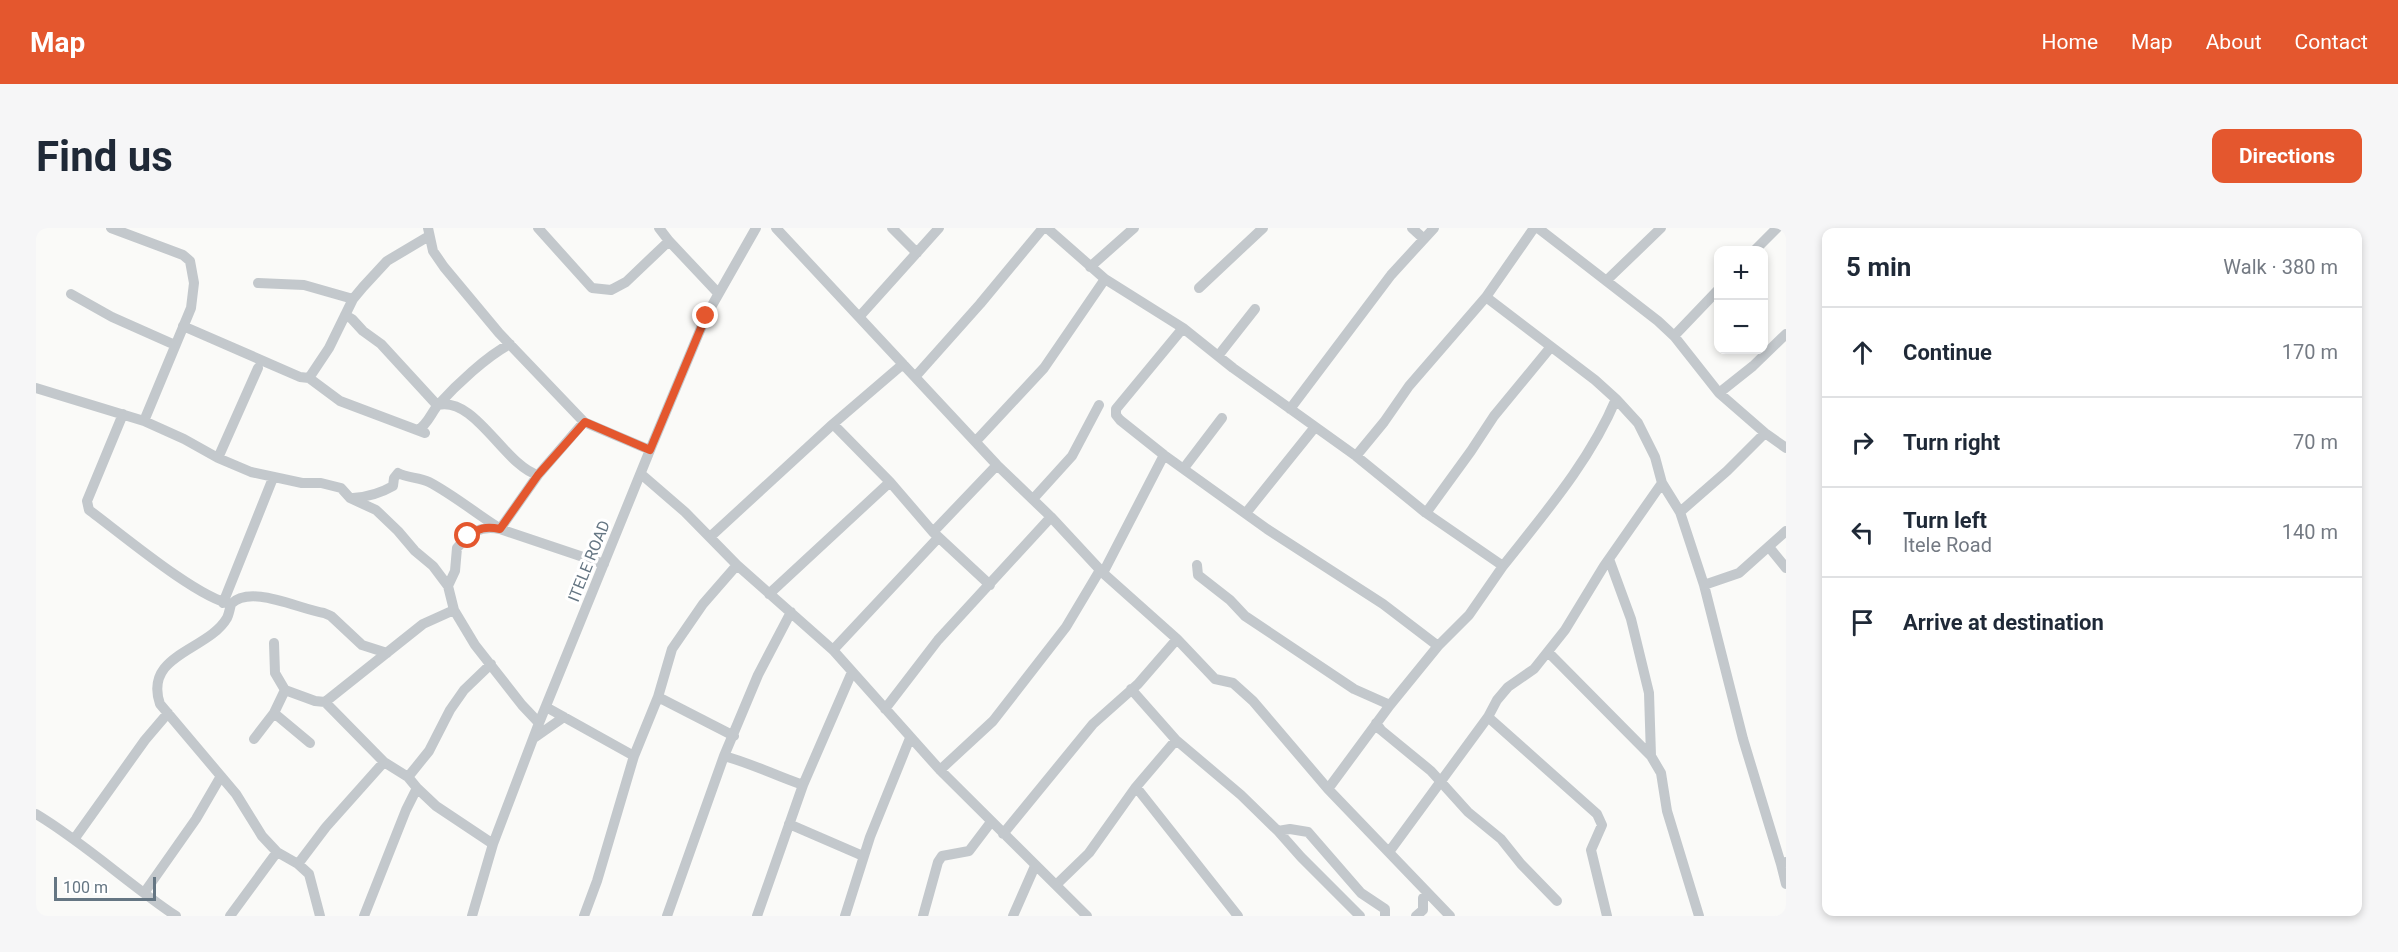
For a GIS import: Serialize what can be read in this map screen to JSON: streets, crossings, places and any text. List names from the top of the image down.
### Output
{
  "streets": {
    "street": ["ITELE ROAD"]
  },
  "scale_bar": "100 m",
  "page": {
    "header": "Map",
    "nav": [
      "Home",
      "Map",
      "About",
      "Contact"
    ],
    "buttons": "Directions",
    "title": "Find us",
    "heading": ["5 min", "Walk · 380 m"],
    "map_buttons": ["+", "−"],
    "list": [
      ["Continue", "170 m"],
      ["Turn right", "70 m"],
      ["Turn left", "Itele Road", "140 m"],
      "Arrive at destination"
    ],
    "scale": "100 m"
  }
}
